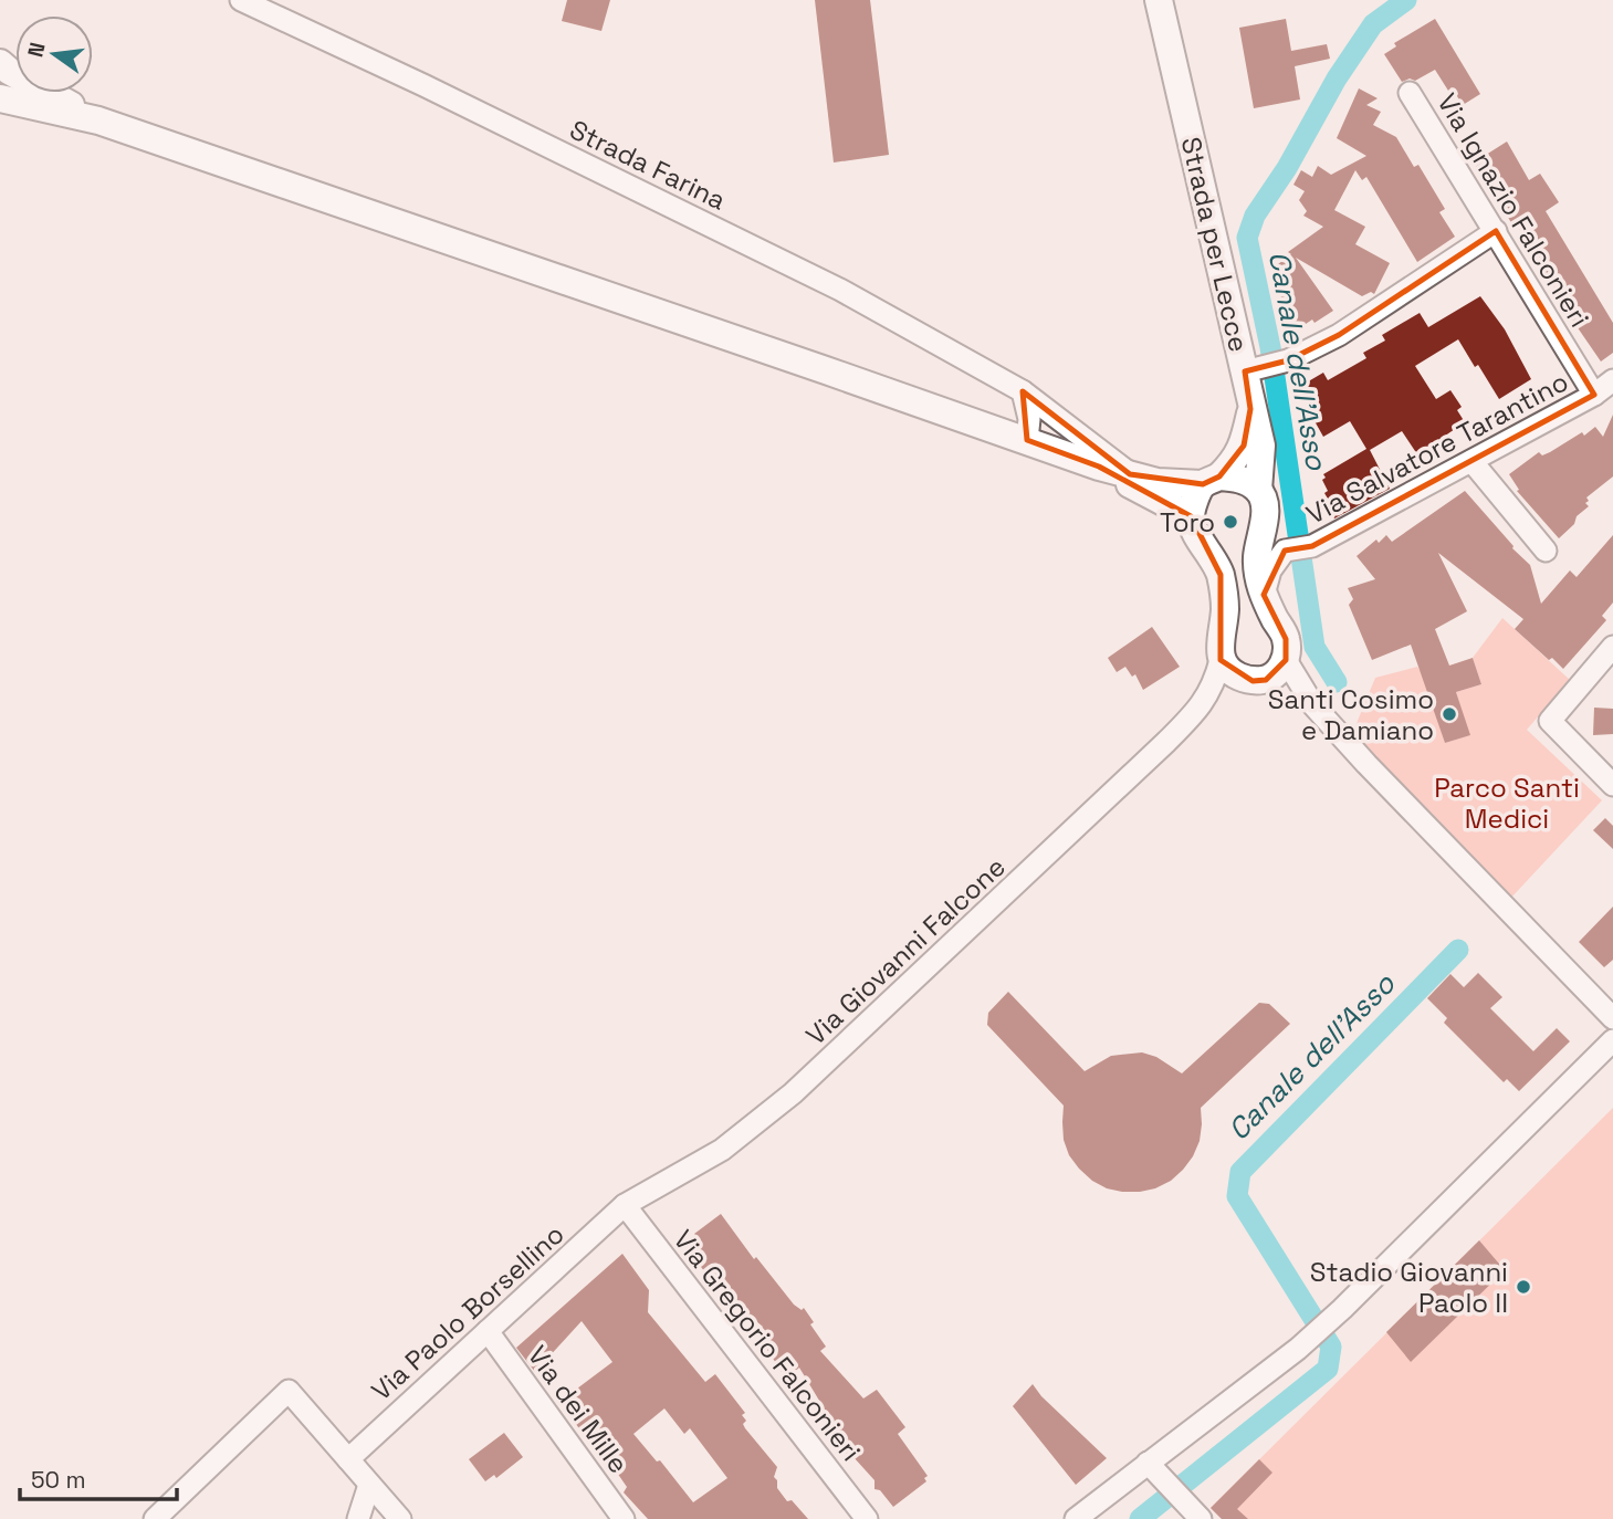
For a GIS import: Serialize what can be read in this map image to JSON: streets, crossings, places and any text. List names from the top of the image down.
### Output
{
  "streets": {
    "main road": ["Strada per Lecce"],
    "street": [
      "Strada Farina",
      "Via Ignazio Falconieri",
      "Via Salvatore Tarantino",
      "Via Giovanni Falcone",
      "Via Paolo Borsellino",
      "Via Gregorio Falconieri",
      "Via dei Mille"
    ]
  },
  "crossings": [
    ["Via Ignazio Falconieri", "Via Salvatore Tarantino"],
    ["Strada per Lecce", "Via Salvatore Tarantino"],
    ["Via Giovanni Falcone", "Via Paolo Borsellino"],
    ["Via Giovanni Falcone", "Via Gregorio Falconieri"],
    ["Via Paolo Borsellino", "Via Gregorio Falconieri"],
    ["Via Paolo Borsellino", "Via dei Mille"]
  ],
  "water": ["Canale dell'Asso"],
  "parks": ["Parco Santi Medici"],
  "places": ["Toro", "Santi Cosimo e Damiano", "Stadio Giovanni Paolo II"],
  "scale_bar": "50 m",
  "north": "left"
}
